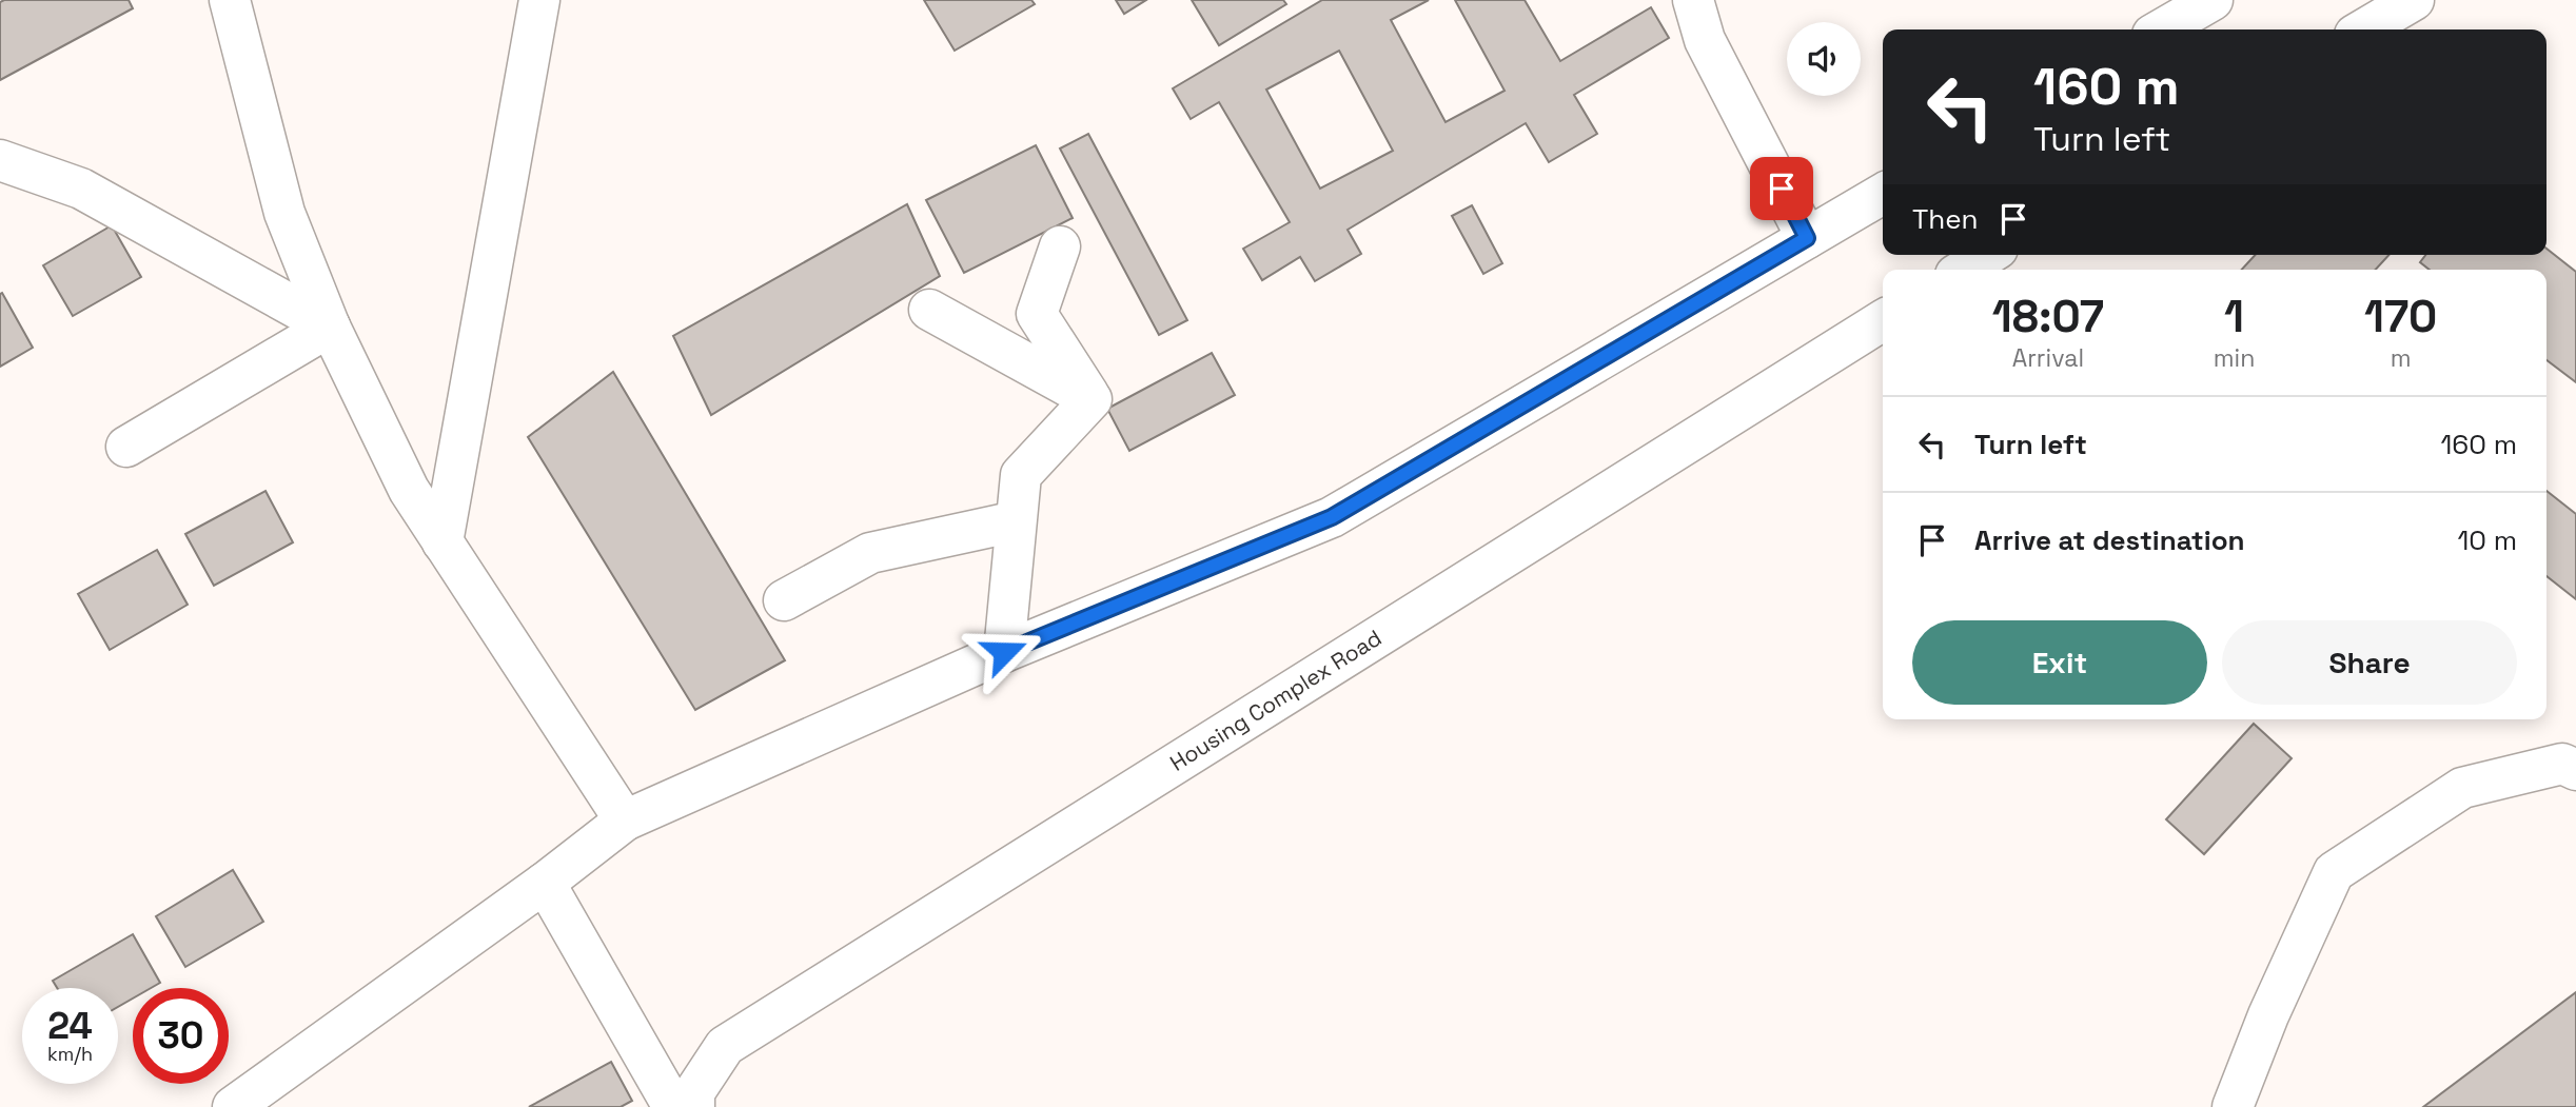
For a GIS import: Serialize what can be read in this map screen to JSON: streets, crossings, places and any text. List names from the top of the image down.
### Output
{
  "streets": {
    "street": ["Housing Complex Road"]
  },
  "page": {
    "turn": ["160 m", "Turn left"],
    "then": "Then",
    "eta": [
      "18:07",
      "Arrival",
      "1",
      "min",
      "170",
      "m"
    ],
    "list": [
      {
        "name": "Turn left",
        "value": "160 m"
      },
      {
        "name": "Arrive at destination",
        "value": "10 m"
      }
    ],
    "buttons": ["Exit", "Share"],
    "speed": "24 km/h",
    "limit": "30"
  }
}
